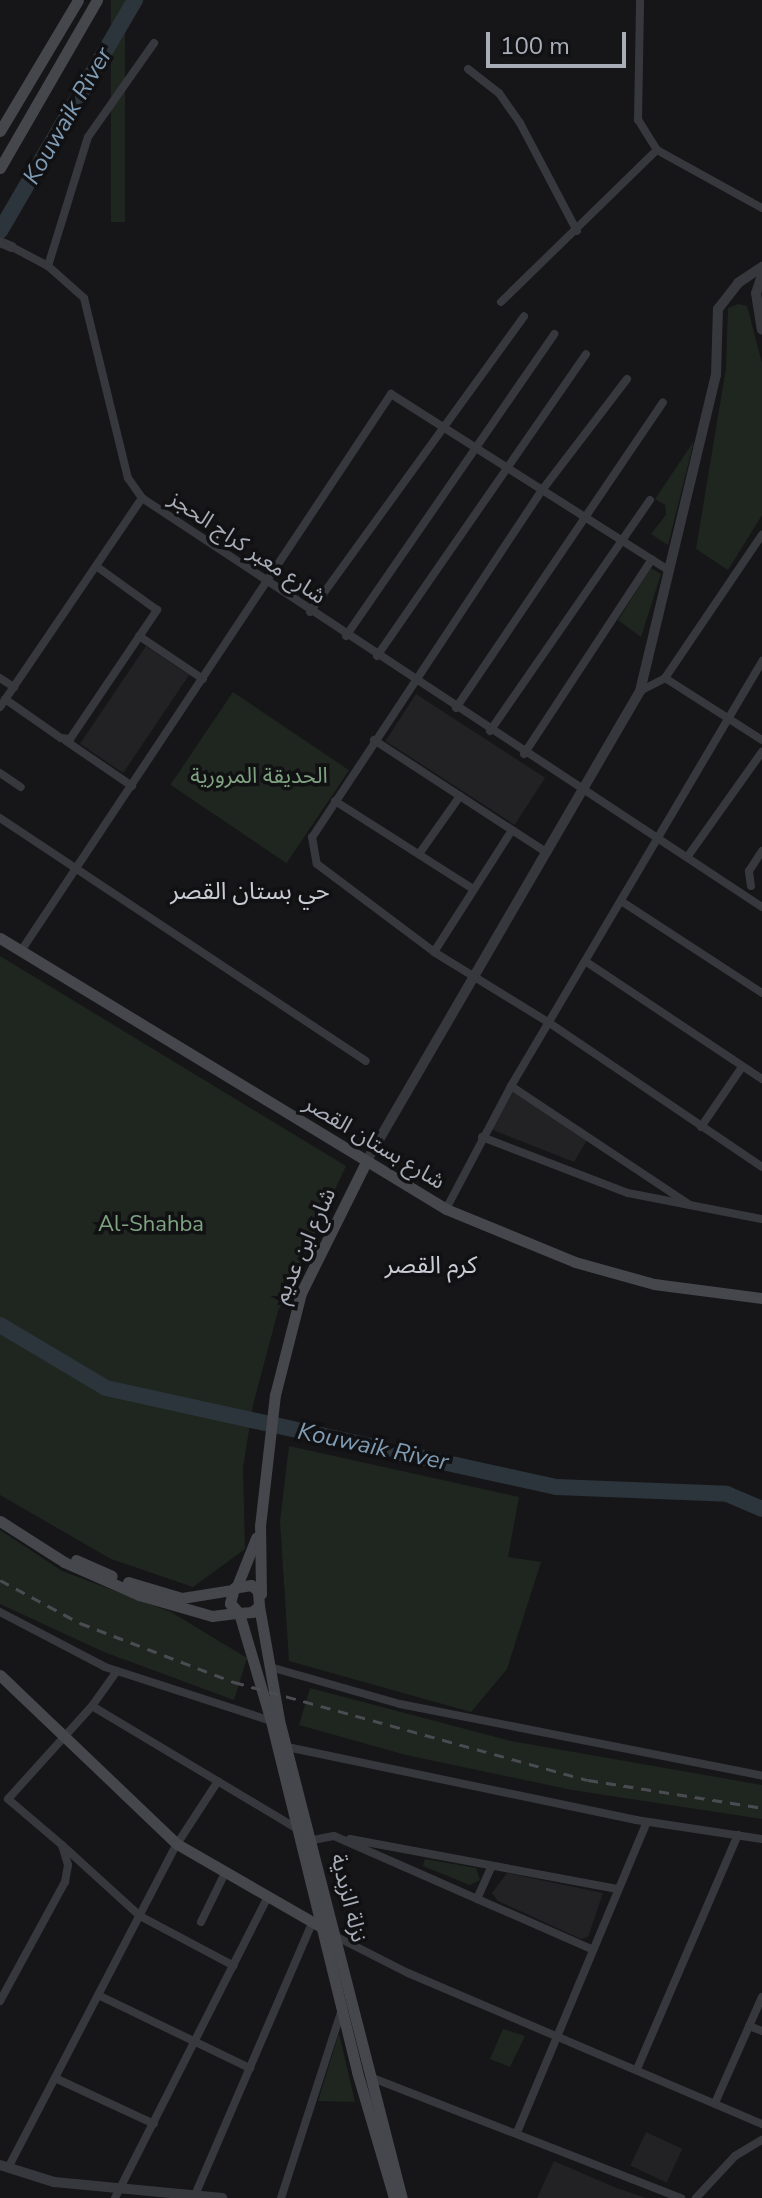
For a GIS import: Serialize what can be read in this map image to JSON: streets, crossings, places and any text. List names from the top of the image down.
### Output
{
  "streets": {
    "main road": ["شارع بستان القصر", "شارع ابن عديم", "نزلة الزبدية"],
    "street": ["شارع معبر كراج الحجز"]
  },
  "crossings": [
    ["شارع بستان القصر", "شارع ابن عديم"],
    ["شارع ابن عديم", "نزلة الزبدية"]
  ],
  "districts": ["حي بستان القصر", "كرم القصر"],
  "water": ["Kouwaik River"],
  "parks": ["الحديقة المرورية", "Al-Shahba"],
  "scale_bar": "100 m"
}
